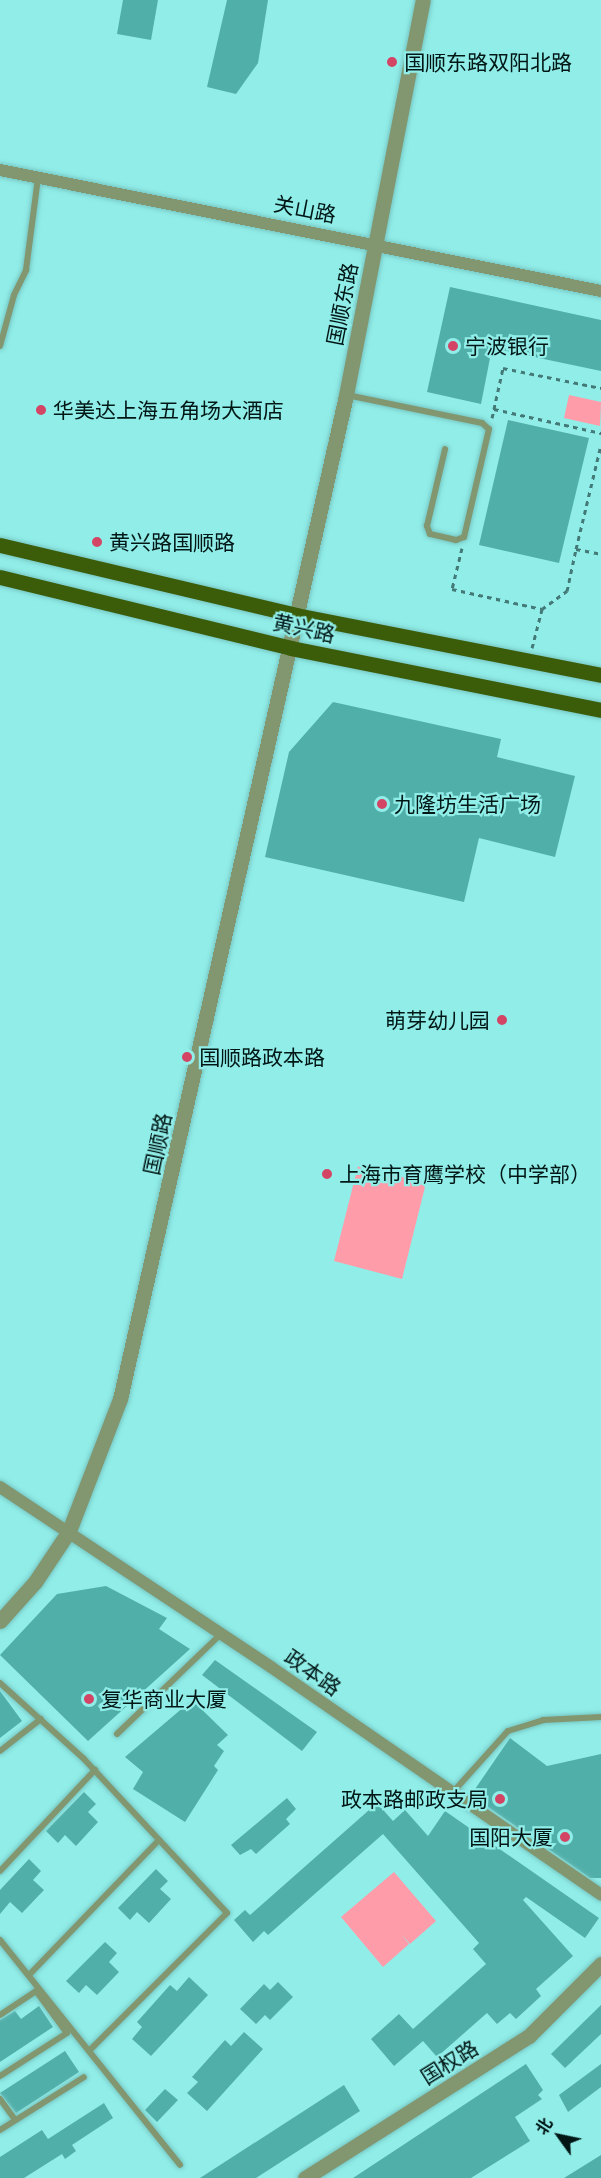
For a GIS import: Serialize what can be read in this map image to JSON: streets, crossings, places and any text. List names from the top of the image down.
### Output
{
  "streets": {
    "main road": ["黄兴路"],
    "street": [
      "关山路",
      "国顺东路",
      "国顺路",
      "政本路",
      "国权路"
    ]
  },
  "crossings": [
    ["关山路", "国顺东路"],
    ["国顺东路", "黄兴路"],
    ["国顺东路", "国顺路"],
    ["黄兴路", "国顺路"],
    ["国顺路", "政本路"]
  ],
  "places": [
    "国顺东路双阳北路",
    "宁波银行",
    "华美达上海五角场大酒店",
    "黄兴路国顺路",
    "九隆坊生活广场",
    "萌芽幼儿园",
    "国顺路政本路",
    "上海市育鹰学校（中学部）",
    "复华商业大厦",
    "政本路邮政支局",
    "国阳大厦"
  ],
  "north": "top left"
}
